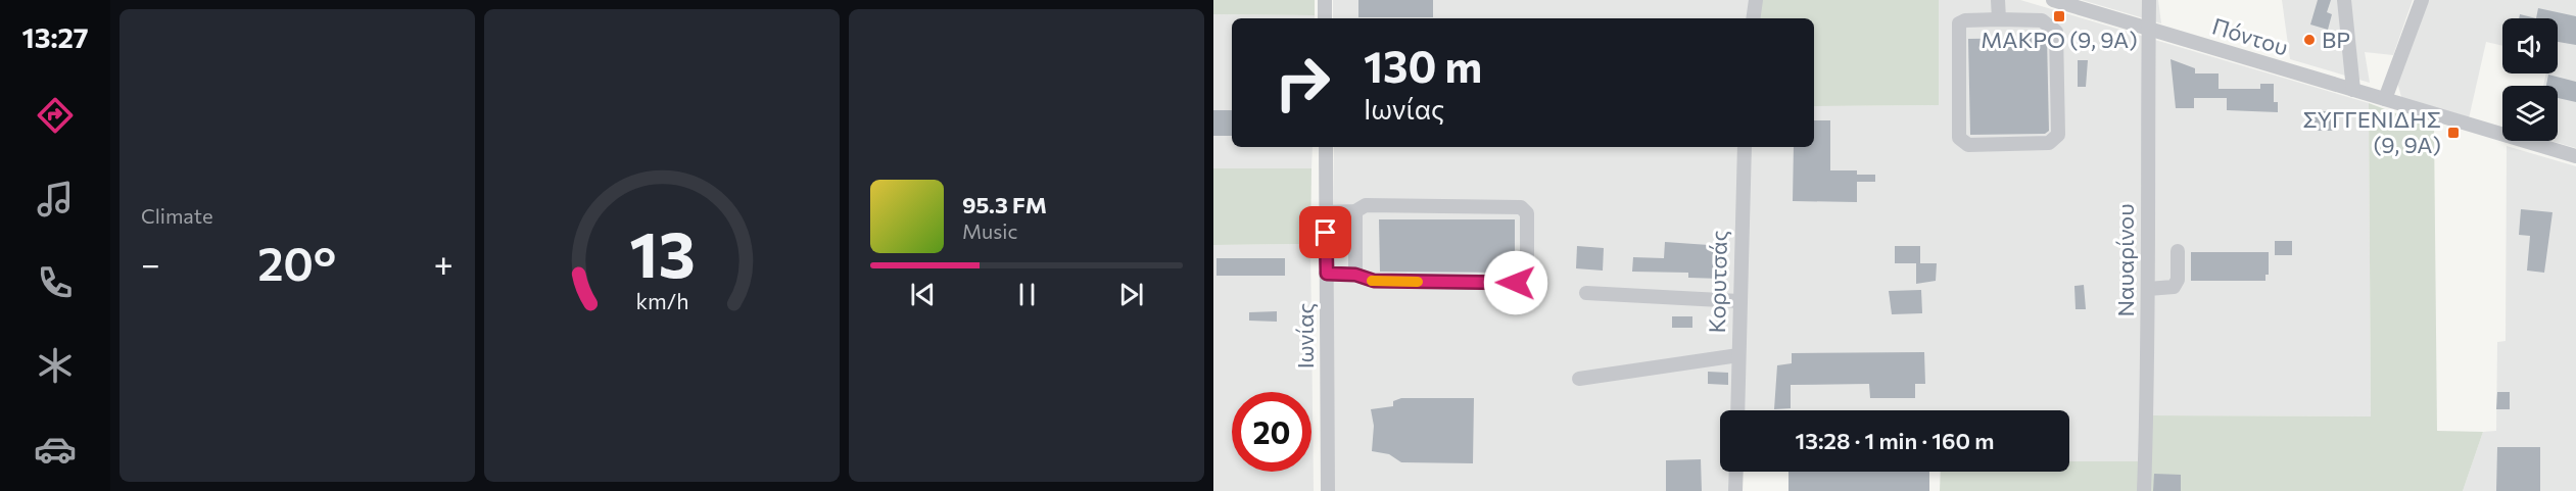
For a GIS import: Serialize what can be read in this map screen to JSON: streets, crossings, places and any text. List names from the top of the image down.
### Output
{
  "streets": {
    "street": [
      "Πόντου",
      "Ναυαρίνου",
      "Κορυτσάς",
      "Ιωνίας"
    ]
  },
  "crossings": [
    ["Πόντου", "Ναυαρίνου"]
  ],
  "places": {
    "transit": ["ΜΑΚΡΟ (9, 9Α)", "ΣΥΓΓΕΝΙΔΗΣ (9, 9Α)"],
    "other": ["BP"]
  },
  "page": {
    "tabs": "13:27",
    "tile": "Climate",
    "turn": ["130 m", "Ιωνίας"],
    "song": ["95.3 FM", "Music"],
    "heat": ["−", "20°", "+"],
    "limit": "20",
    "trip": "13:28 · 1 min · 160 m",
    "gauge": ["13", "km/h"]
  }
}
